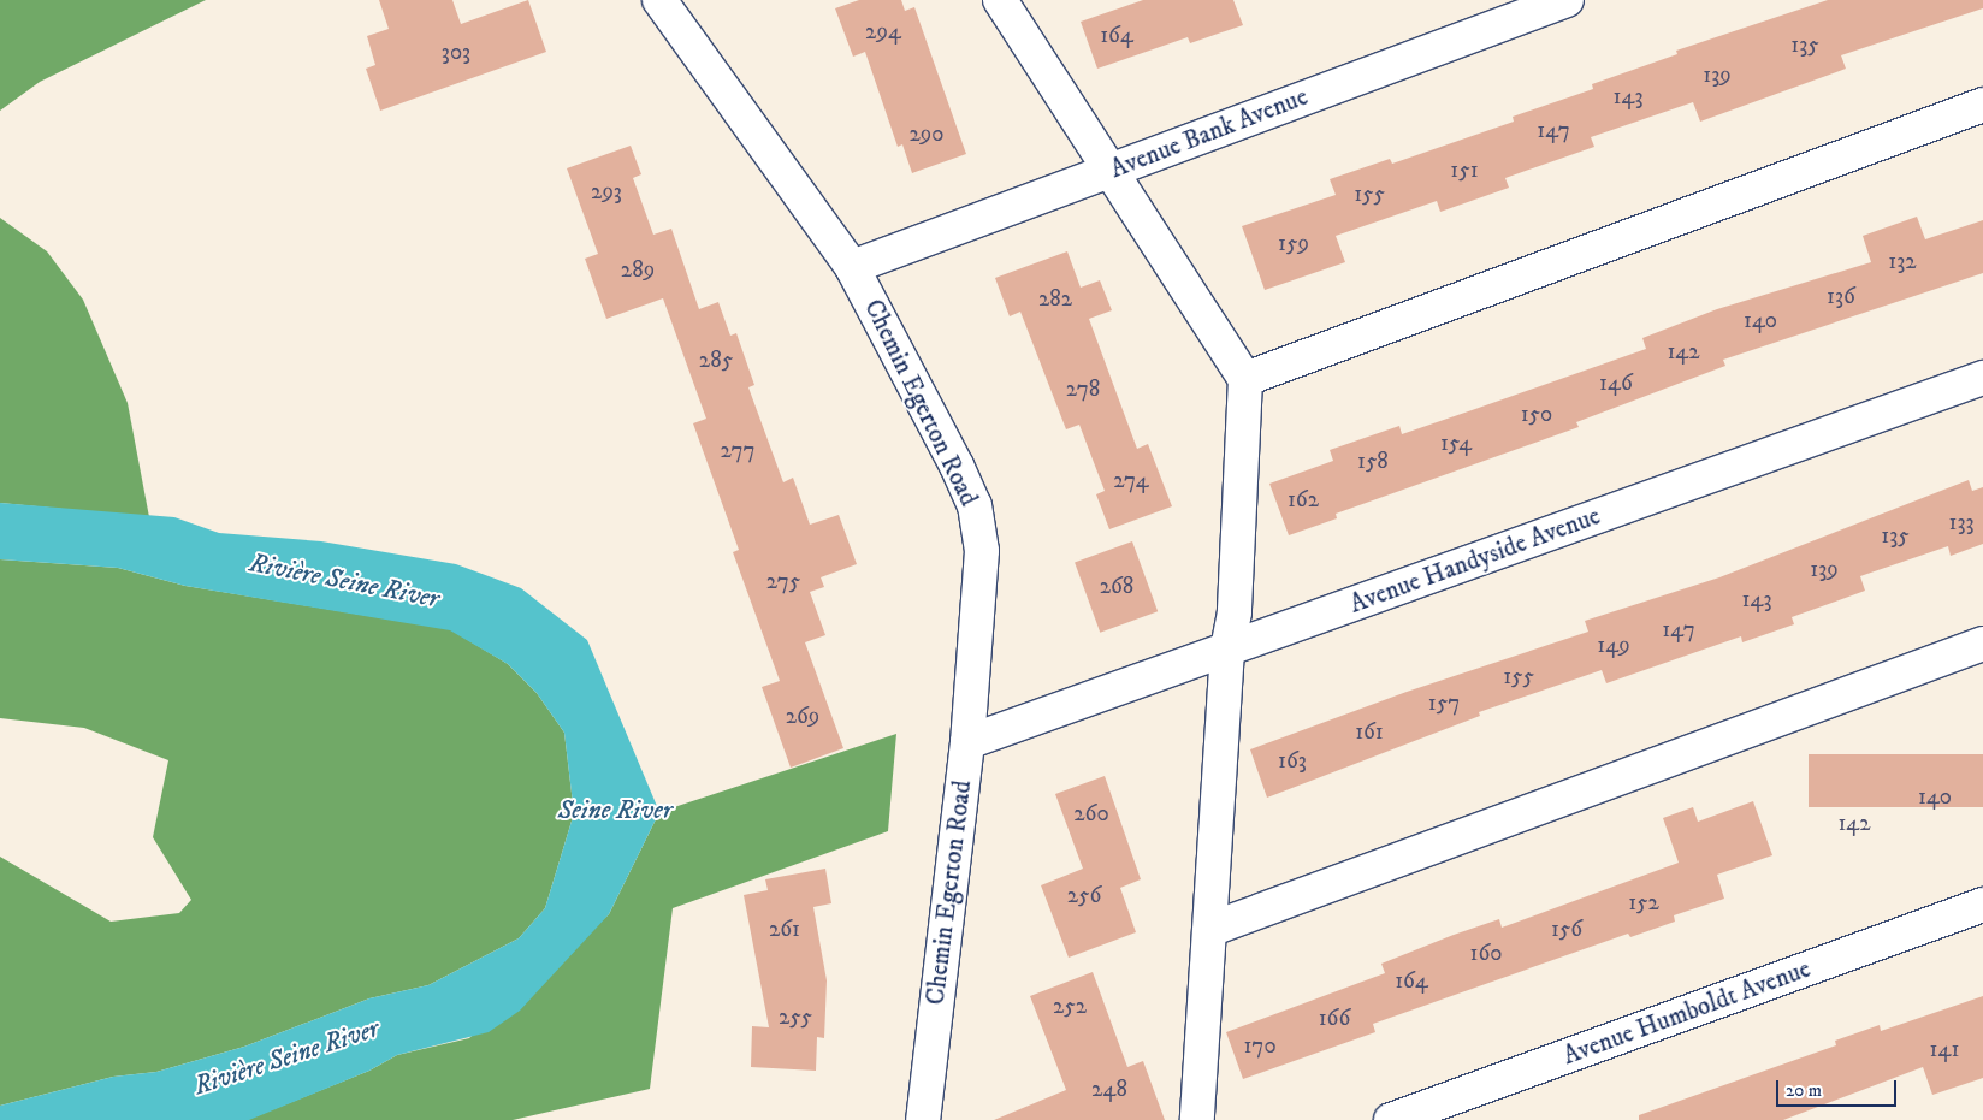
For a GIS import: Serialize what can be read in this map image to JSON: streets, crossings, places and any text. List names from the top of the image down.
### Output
{
  "streets": {
    "street": [
      "Avenue Bank Avenue",
      "Chemin Egerton Road",
      "Avenue Handyside Avenue",
      "Avenue Humboldt Avenue"
    ]
  },
  "crossings": [
    ["Avenue Bank Avenue", "Chemin Egerton Road"],
    ["Chemin Egerton Road", "Avenue Handyside Avenue"]
  ],
  "water": ["Rivière Seine River", "Seine River"],
  "house_numbers": [
    "294",
    "164",
    "135",
    "303",
    "139",
    "143",
    "147",
    "290",
    "151",
    "293",
    "155",
    "159",
    "132",
    "289",
    "136",
    "282",
    "140",
    "142",
    "285",
    "146",
    "278",
    "150",
    "154",
    "277",
    "158",
    "274",
    "162",
    "133",
    "135",
    "139",
    "275",
    "268",
    "143",
    "147",
    "149",
    "155",
    "157",
    "269",
    "161",
    "163",
    "140",
    "260",
    "142",
    "256",
    "152",
    "261",
    "156",
    "160",
    "164",
    "252",
    "255",
    "166",
    "170",
    "141",
    "248"
  ],
  "scale_bar": "20 m"
}
